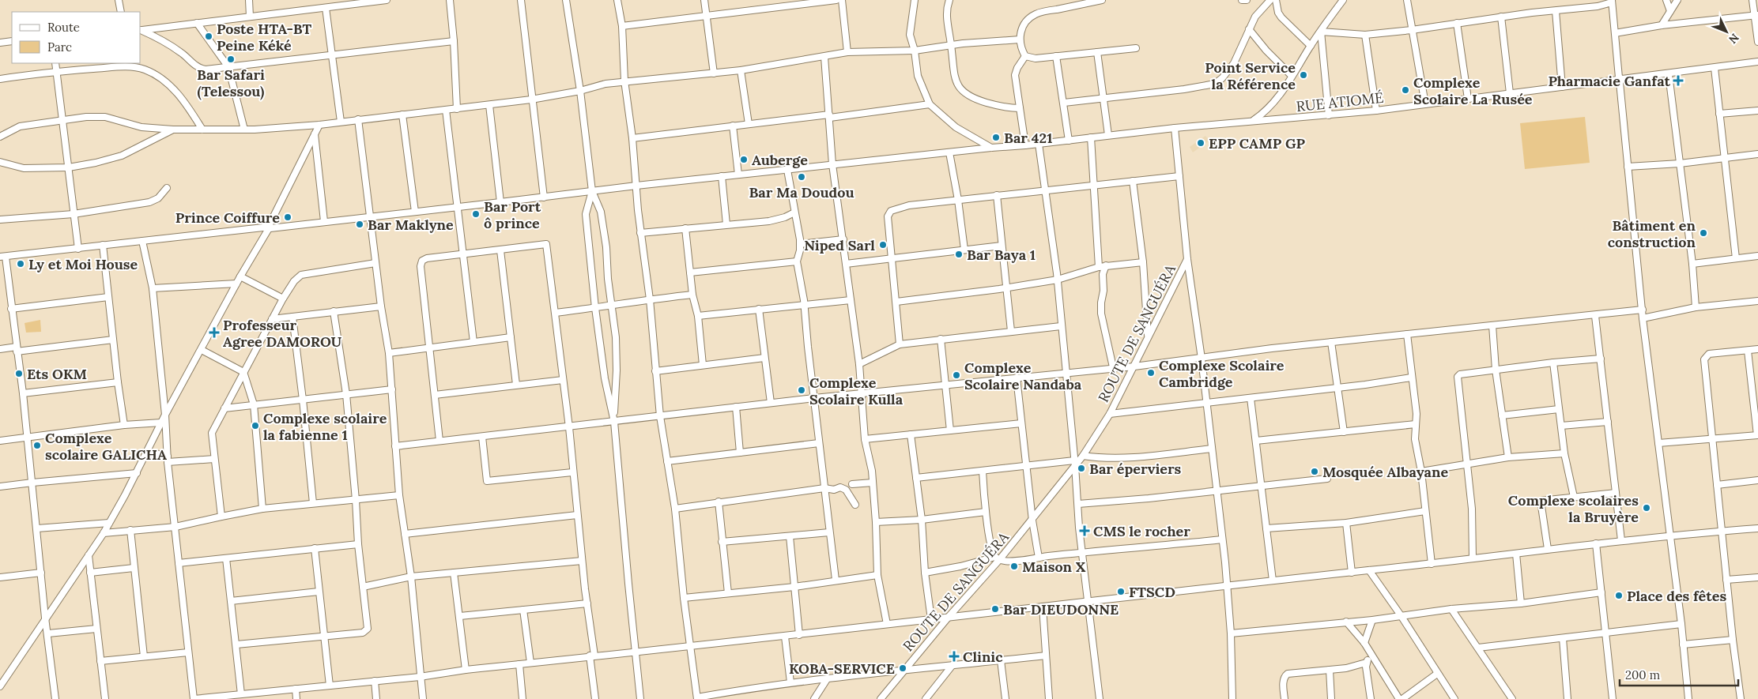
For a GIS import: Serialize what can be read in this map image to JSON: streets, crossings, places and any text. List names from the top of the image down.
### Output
{
  "streets": {
    "street": ["RUE ATIOMÉ", "ROUTE DE SANGUÉRA"]
  },
  "places": {
    "other": [
      "Poste HTA-BT Peine Kéké",
      "Bar Safari (Telessou)",
      "Point Service la Référence",
      "Complexe Scolaire La Rusée",
      "Bar 421",
      "EPP CAMP GP",
      "Auberge",
      "Bar Ma Doudou",
      "Bar Port ô prince",
      "Prince Coiffure",
      "Bar Maklyne",
      "Bâtiment en construction",
      "Niped Sarl",
      "Bar Baya 1",
      "Ly et Moi House",
      "Complexe Scolaire Cambridge",
      "Ets OKM",
      "Complexe Scolaire Nandaba",
      "Complexe Scolaire Kulla",
      "Complexe scolaire la fabienne 1",
      "Complexe scolaire GALICHA",
      "Bar éperviers",
      "Mosquée Albayane",
      "Complexe scolaires la Bruyère",
      "Maison X",
      "FTSCD",
      "Place des fêtes",
      "Bar DIEUDONNE",
      "KOBA-SERVICE"
    ],
    "health": [
      "Pharmacie Ganfat",
      "Professeur Agree DAMOROU",
      "CMS le rocher",
      "Clinic"
    ]
  },
  "legend": ["Route", "Parc"],
  "scale_bar": "200 m",
  "north": "bottom right"
}
